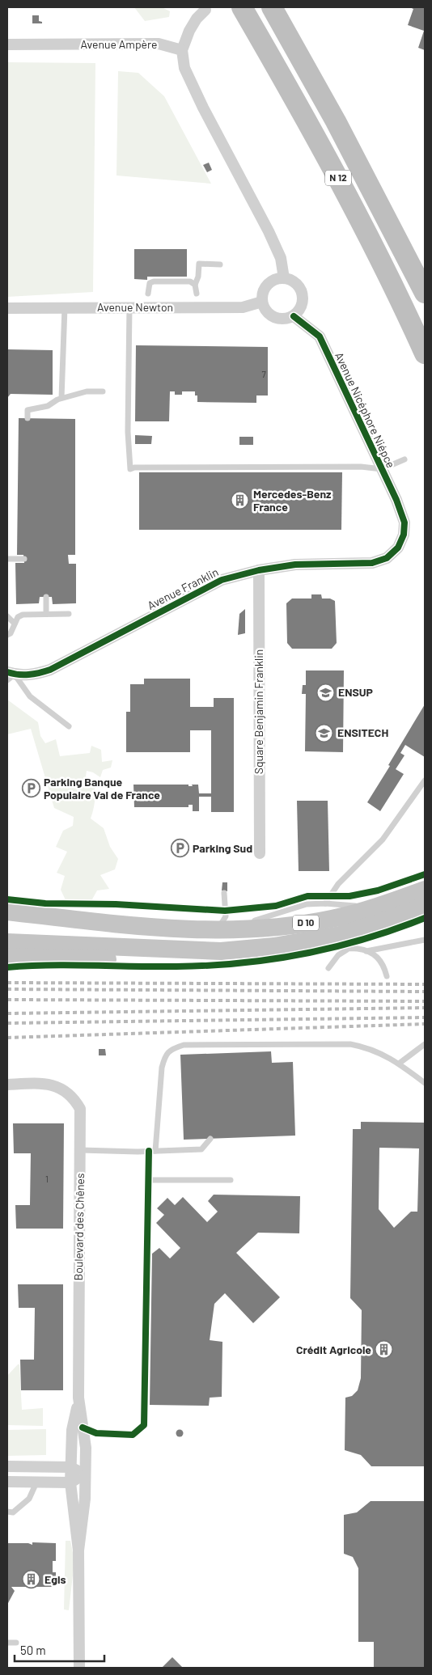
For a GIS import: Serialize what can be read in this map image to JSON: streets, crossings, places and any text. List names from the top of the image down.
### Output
{
  "streets": {
    "highway": ["N 12"],
    "main road": ["D 10"],
    "street": [
      "Avenue Ampère",
      "Avenue Newton",
      "Avenue Nicéphore Niépce",
      "Avenue Franklin",
      "Square Benjamin Franklin",
      "Boulevard des Chênes"
    ]
  },
  "crossings": [
    ["Avenue Newton", "Avenue Nicéphore Niépce"],
    ["Avenue Nicéphore Niépce", "Avenue Franklin"],
    ["Avenue Franklin", "Square Benjamin Franklin"]
  ],
  "places": {
    "building": ["Mercedes-Benz France", "Crédit Agricole", "Egis"],
    "school or university": ["ENSUP", "ENSITECH"],
    "parking": ["Parking Banque Populaire Val de France", "Parking Sud"]
  },
  "house_numbers": ["7", "1"],
  "scale_bar": "50 m"
}
